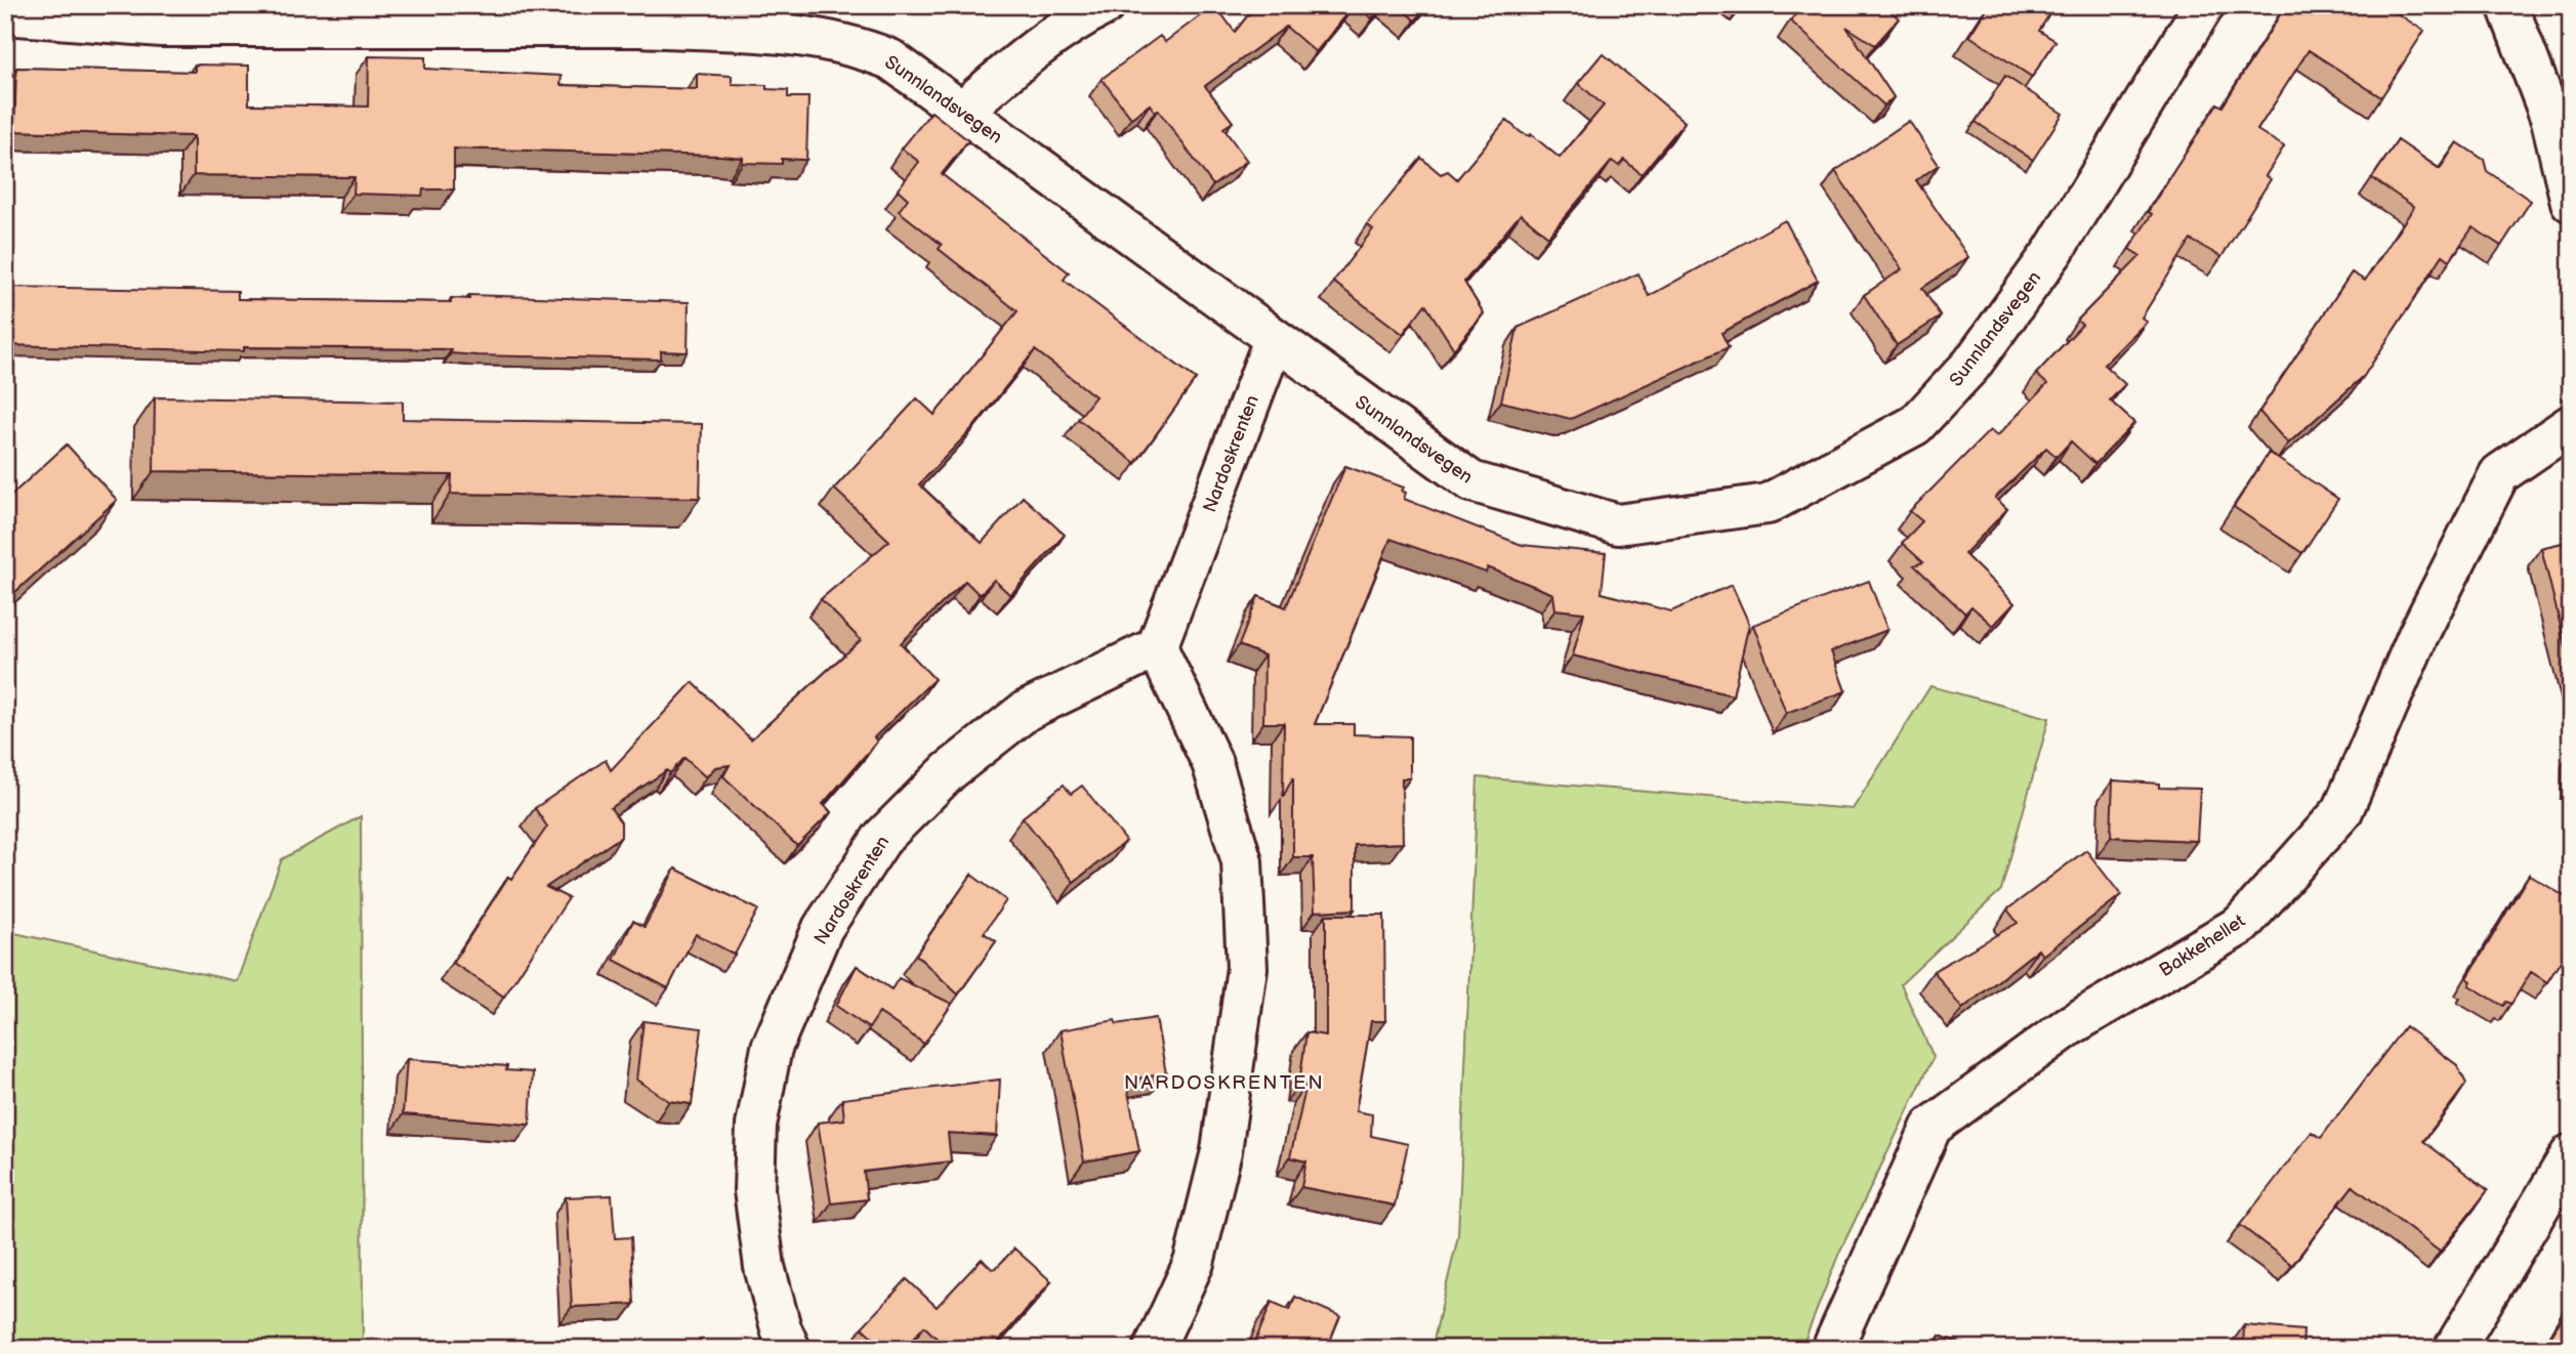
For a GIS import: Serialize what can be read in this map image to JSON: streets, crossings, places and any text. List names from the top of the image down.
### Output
{
  "streets": {
    "street": ["Sunnlandsvegen", "Nardoskrenten", "Bakkehellet"]
  },
  "crossings": [
    ["Sunnlandsvegen", "Nardoskrenten"]
  ],
  "districts": ["NARDOSKRENTEN"]
}
